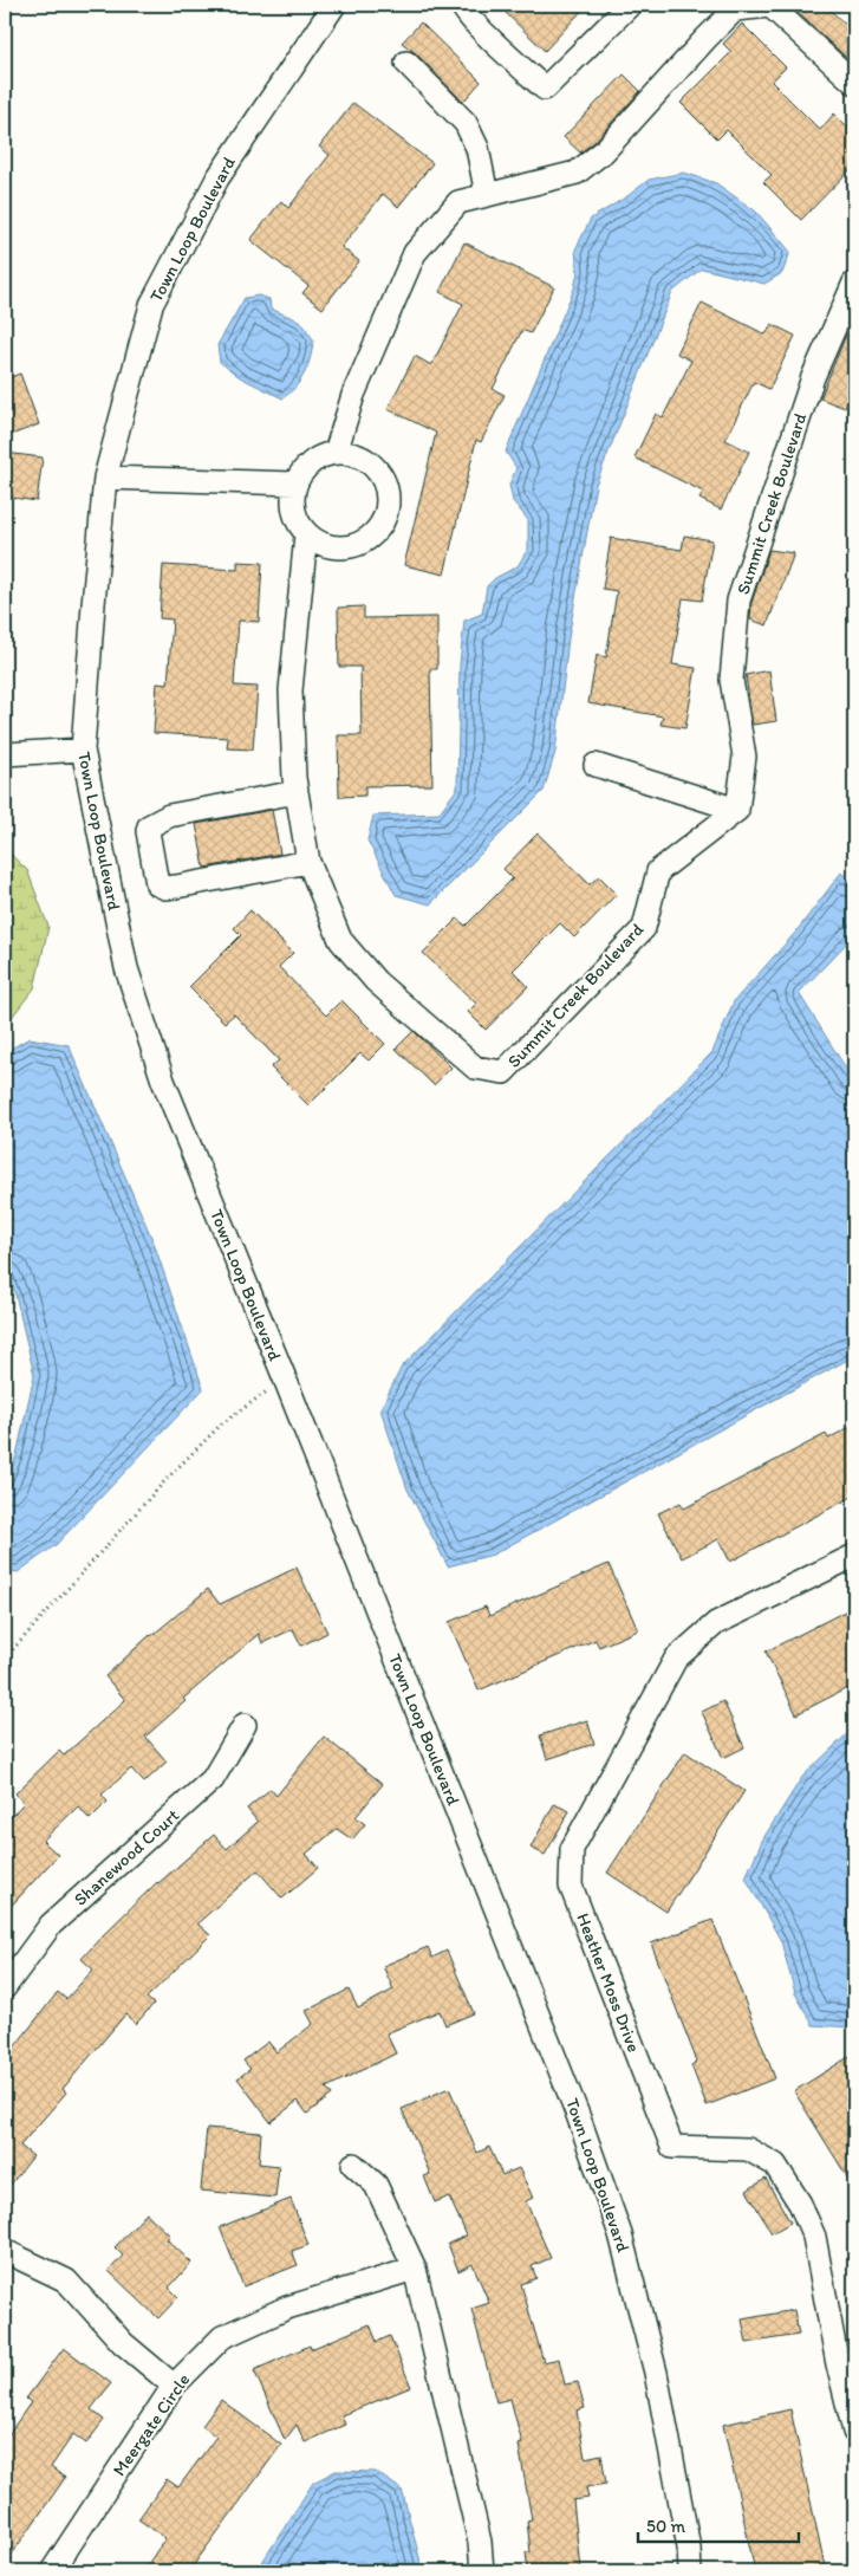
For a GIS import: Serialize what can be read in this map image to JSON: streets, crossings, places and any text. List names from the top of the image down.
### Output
{
  "streets": {
    "street": [
      "Town Loop Boulevard",
      "Summit Creek Boulevard",
      "Shanewood Court",
      "Heather Moss Drive",
      "Meergate Circle"
    ]
  },
  "scale_bar": "50 m"
}
